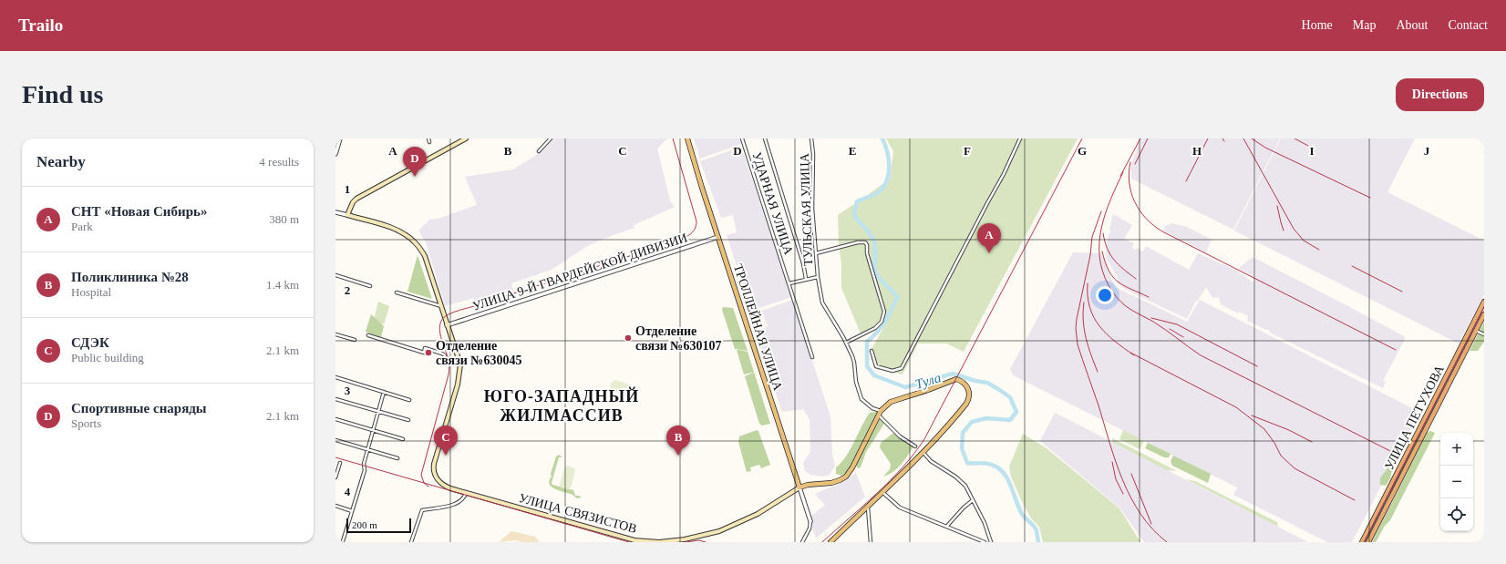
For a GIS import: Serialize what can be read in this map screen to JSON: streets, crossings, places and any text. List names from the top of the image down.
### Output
{
  "streets": {
    "highway": ["УЛИЦА ПЕТУХОВА"],
    "main road": ["ТРОЛЛЕЙНАЯ УЛИЦА", "УЛИЦА СВЯЗИСТОВ"],
    "street": ["УДАРНАЯ УЛИЦА", "ТУЛЬСКАЯ УЛИЦА", "УЛИЦА 9-Й ГВАРДЕЙСКОЙ ДИВИЗИИ"]
  },
  "crossings": [
    ["УЛИЦА 9-Й ГВАРДЕЙСКОЙ ДИВИЗИИ", "ТРОЛЛЕЙНАЯ УЛИЦА"],
    ["ТРОЛЛЕЙНАЯ УЛИЦА", "УЛИЦА СВЯЗИСТОВ"]
  ],
  "districts": ["ЮГО-ЗАПАДНЫЙ ЖИЛМАССИВ"],
  "water": ["Тула"],
  "places": ["Отделение связи №630107", "Отделение связи №630045"],
  "scale_bar": "200 m",
  "page": {
    "header": "Trailo",
    "nav": [
      "Home",
      "Map",
      "About",
      "Contact"
    ],
    "buttons": "Directions",
    "title": "Find us",
    "heading": ["Nearby", "4 results"],
    "pins": [
      "D",
      "A",
      "B",
      "C"
    ],
    "list": [
      {
        "mark": "A",
        "name": "СНТ «Новая Сибирь»",
        "note": "Park",
        "value": "380 m"
      },
      {
        "mark": "B",
        "name": "Поликлиника №28",
        "note": "Hospital",
        "value": "1.4 km"
      },
      {
        "mark": "C",
        "name": "СДЭК",
        "note": "Public building",
        "value": "2.1 km"
      },
      {
        "mark": "D",
        "name": "Спортивные снаряды",
        "note": "Sports",
        "value": "2.1 km"
      }
    ],
    "map_buttons": ["+", "−"],
    "scale": "200 m"
  },
  "grid": {
    "columns": [
      "A",
      "B",
      "C",
      "D",
      "E",
      "F",
      "G",
      "H",
      "I",
      "J"
    ],
    "rows": [
      "1",
      "2",
      "3",
      "4"
    ]
  }
}
